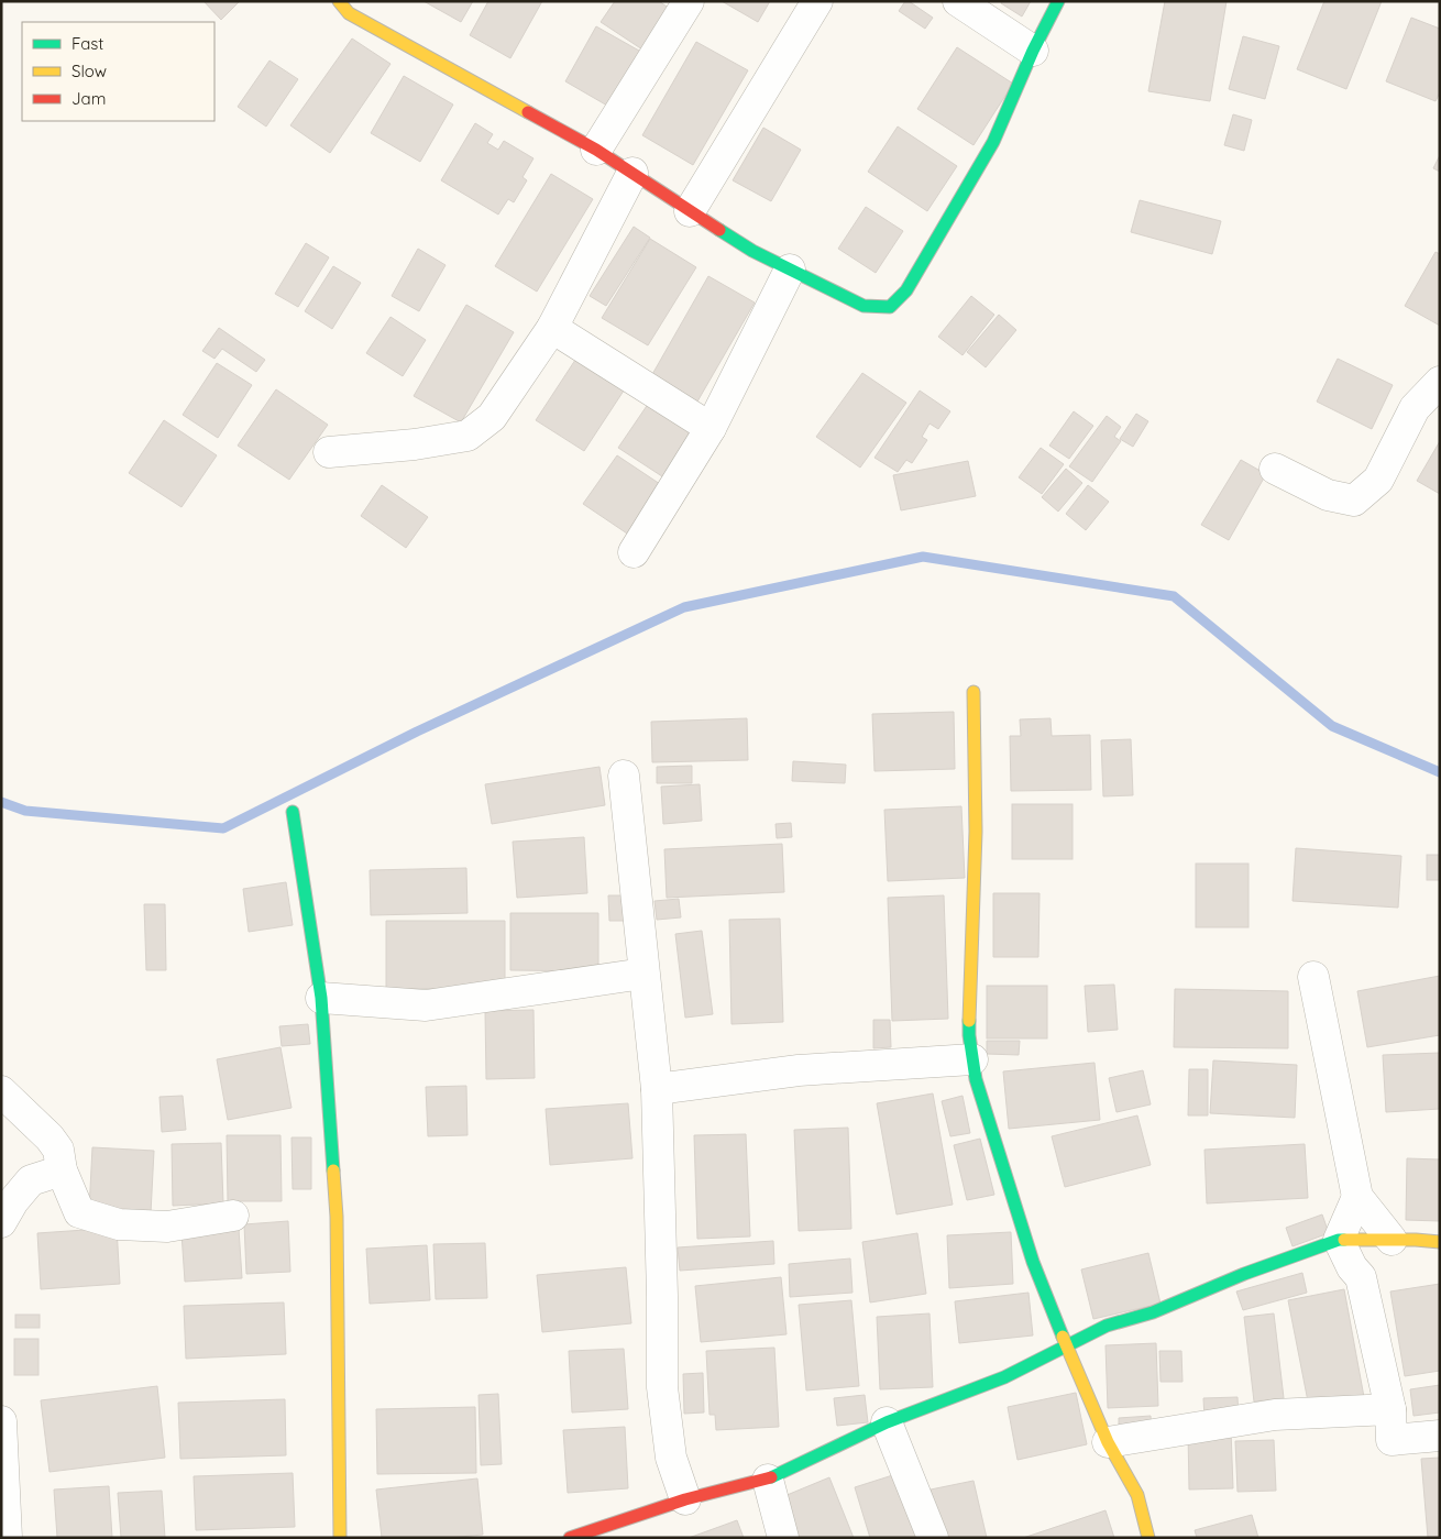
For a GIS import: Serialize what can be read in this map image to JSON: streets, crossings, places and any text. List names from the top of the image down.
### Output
{
  "legend": ["Fast", "Slow", "Jam"]
}
